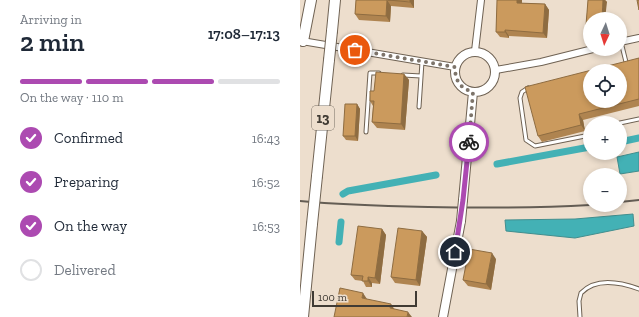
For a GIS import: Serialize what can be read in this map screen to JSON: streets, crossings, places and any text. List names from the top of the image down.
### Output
{
  "streets": {
    "main road": ["13"]
  },
  "scale_bar": "100 m",
  "north": "bottom",
  "page": {
    "heading": ["2 min", "Arriving in", "17:08–17:13"],
    "map_buttons": ["+", "−"],
    "bar": "On the way · 110 m",
    "list": [
      ["Confirmed", "16:43"],
      ["Preparing", "16:52"],
      ["On the way", "16:53"],
      "Delivered"
    ],
    "scale": "100 m"
  }
}
